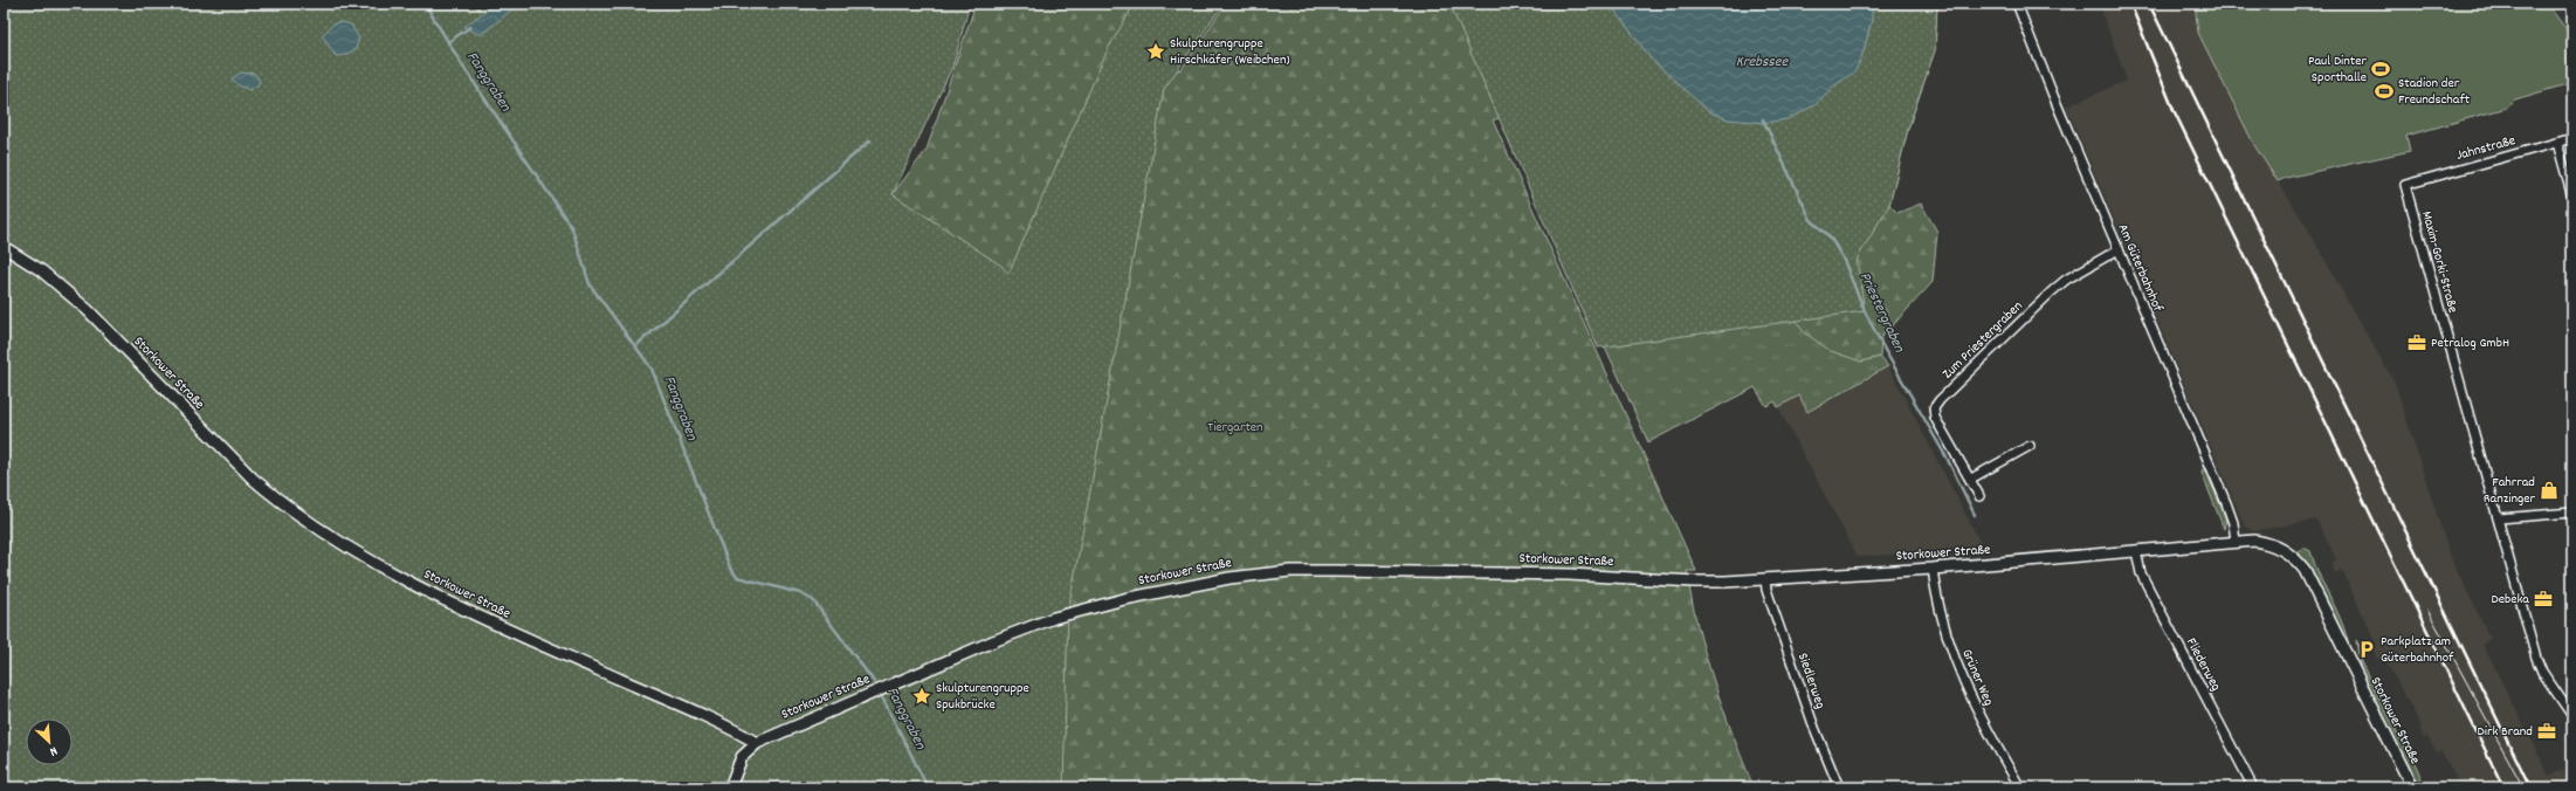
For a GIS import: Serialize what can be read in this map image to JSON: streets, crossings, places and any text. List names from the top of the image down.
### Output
{
  "streets": {
    "main road": ["Storkower Straße"],
    "street": [
      "Jahnstraße",
      "Maxim-Gorki-Straße",
      "Am Güterbahnhof",
      "Zum Priestergraben",
      "Fliederweg",
      "Grüner Weg",
      "Siedlerweg"
    ]
  },
  "crossings": [
    ["Jahnstraße", "Maxim-Gorki-Straße"],
    ["Am Güterbahnhof", "Zum Priestergraben"],
    ["Am Güterbahnhof", "Storkower Straße"],
    ["Storkower Straße", "Fliederweg"],
    ["Storkower Straße", "Grüner Weg"],
    ["Storkower Straße", "Siedlerweg"]
  ],
  "water": ["Krebssee", "Fanggraben", "Priestergraben"],
  "parks": ["Tiergarten"],
  "places": {
    "place": ["Skulpturengruppe Hirschkäfer (Weibchen)", "Skulpturengruppe Spukbrücke"],
    "sports": ["Paul Dinter Sporthalle", "Stadion der Freundschaft"],
    "office": ["Petralog GmbH", "Debeka", "Dirk Brand"],
    "shop": ["Fahrrad Ranzinger"],
    "parking": ["Parkplatz am Güterbahnhof"]
  },
  "north": "bottom right"
}
